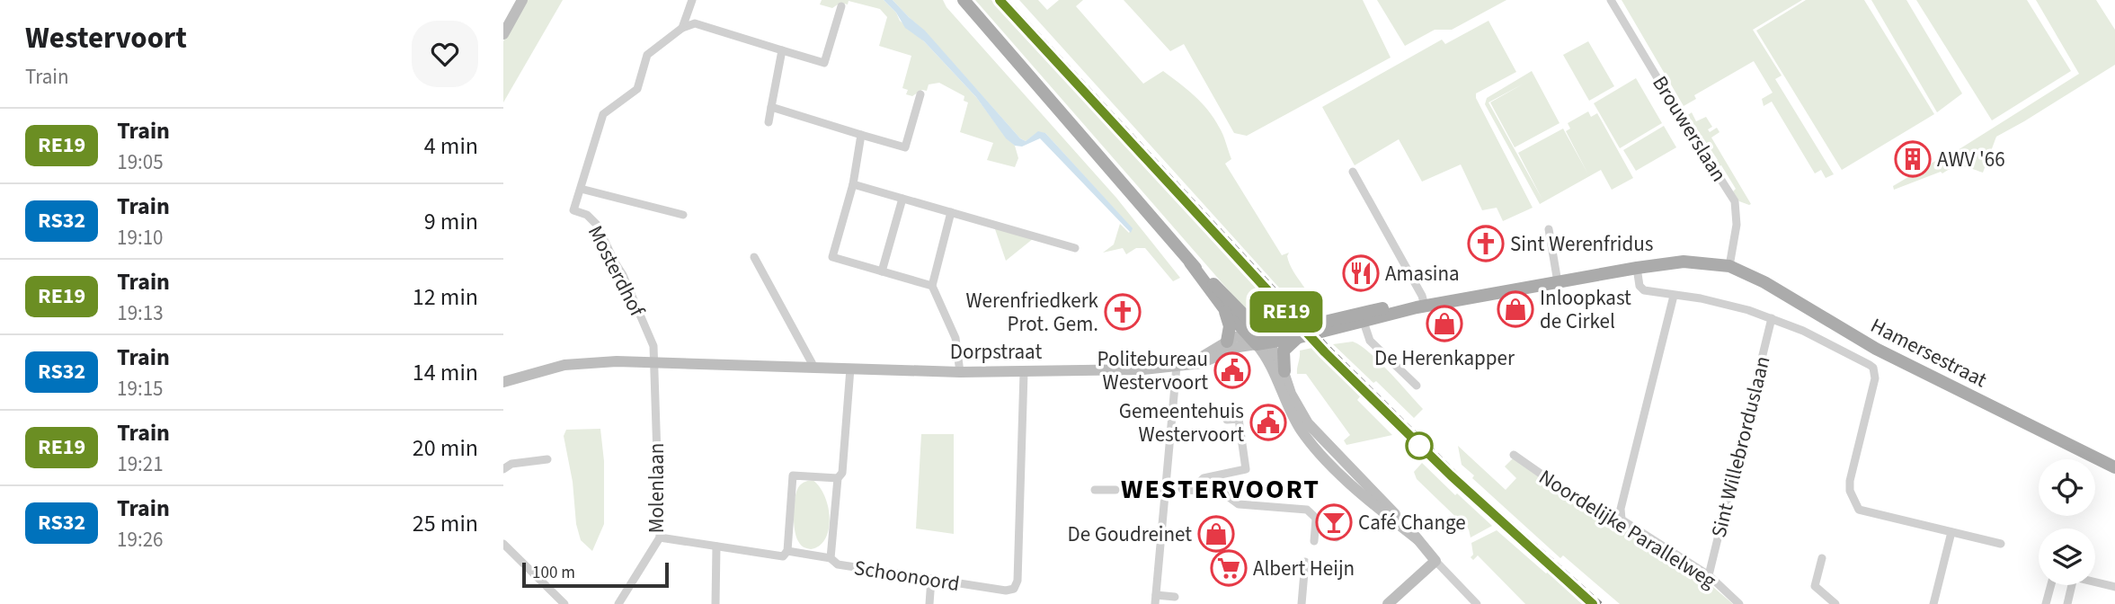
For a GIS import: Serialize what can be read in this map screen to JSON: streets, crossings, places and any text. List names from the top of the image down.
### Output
{
  "streets": {
    "main road": ["Dorpstraat", "Hamersestraat"],
    "street": [
      "Brouwerslaan",
      "Mosterdhof",
      "Sint Willebrorduslaan",
      "Molenlaan",
      "Noordelijke Parallelweg",
      "Schoonoord"
    ]
  },
  "crossings": [
    ["Brouwerslaan", "Dorpstraat"],
    ["Brouwerslaan", "Hamersestraat"],
    ["Mosterdhof", "Dorpstraat"],
    ["Mosterdhof", "Molenlaan"],
    ["Dorpstraat", "Hamersestraat"],
    ["Dorpstraat", "Molenlaan"],
    ["Dorpstraat", "Schoonoord"],
    ["Sint Willebrorduslaan", "Noordelijke Parallelweg"],
    ["Molenlaan", "Schoonoord"]
  ],
  "districts": ["WESTERVOORT"],
  "places": {
    "building": ["AWV '66"],
    "church": ["Sint Werenfridus", "Werenfriedkerk Prot. Gem."],
    "restaurant": ["Amasina"],
    "shop": ["Inloopkast de Cirkel", "De Herenkapper", "De Goudreinet"],
    "public building": ["Politebureau Westervoort", "Gemeentehuis Westervoort"],
    "bar": ["Café Change"],
    "supermarket": ["Albert Heijn"]
  },
  "scale_bar": "100 m",
  "page": {
    "heading": ["Westervoort", "Train"],
    "on_map": "RE19",
    "list": [
      {
        "mark": "RE19",
        "name": "Train",
        "note": "19:05",
        "value": "4 min"
      },
      {
        "mark": "RS32",
        "name": "Train",
        "note": "19:10",
        "value": "9 min"
      },
      {
        "mark": "RE19",
        "name": "Train",
        "note": "19:13",
        "value": "12 min"
      },
      {
        "mark": "RS32",
        "name": "Train",
        "note": "19:15",
        "value": "14 min"
      },
      {
        "mark": "RE19",
        "name": "Train",
        "note": "19:21",
        "value": "20 min"
      },
      {
        "mark": "RS32",
        "name": "Train",
        "note": "19:26",
        "value": "25 min"
      }
    ],
    "scale": "100 m"
  }
}
